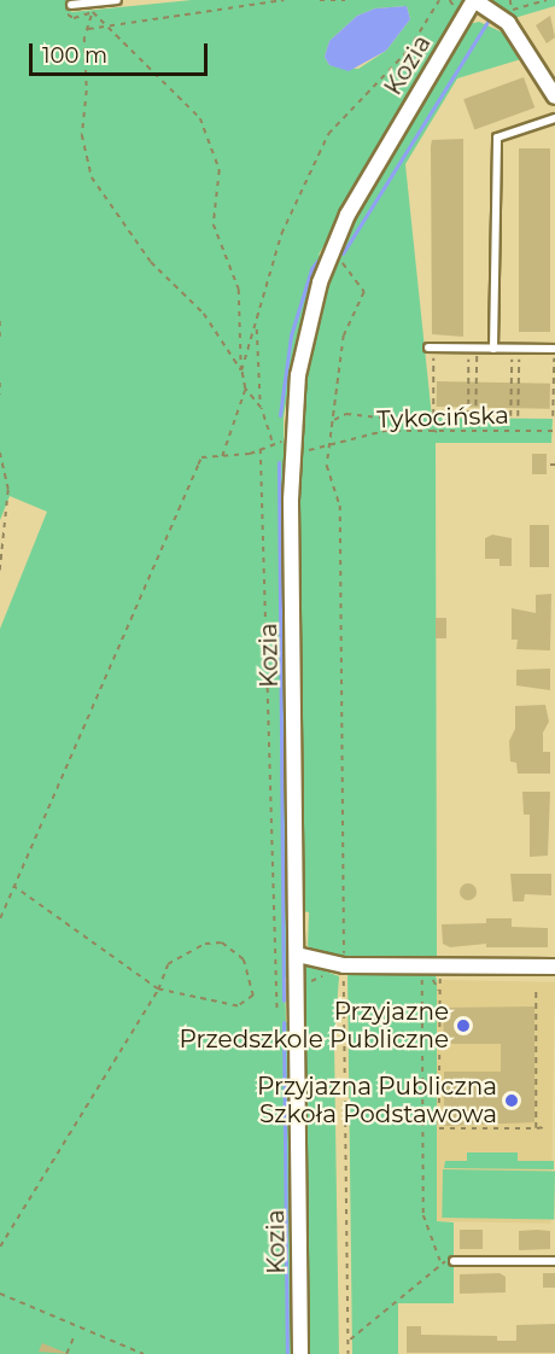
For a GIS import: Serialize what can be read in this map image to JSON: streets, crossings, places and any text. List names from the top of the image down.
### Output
{
  "streets": {
    "street": ["Kozia"],
    "path": ["Tykocińska"]
  },
  "crossings": [
    ["Kozia", "Tykocińska"]
  ],
  "places": ["Przyjazne Przedszkole Publiczne", "Przyjazna Publiczna Szkoła Podstawowa"],
  "scale_bar": "100 m"
}
